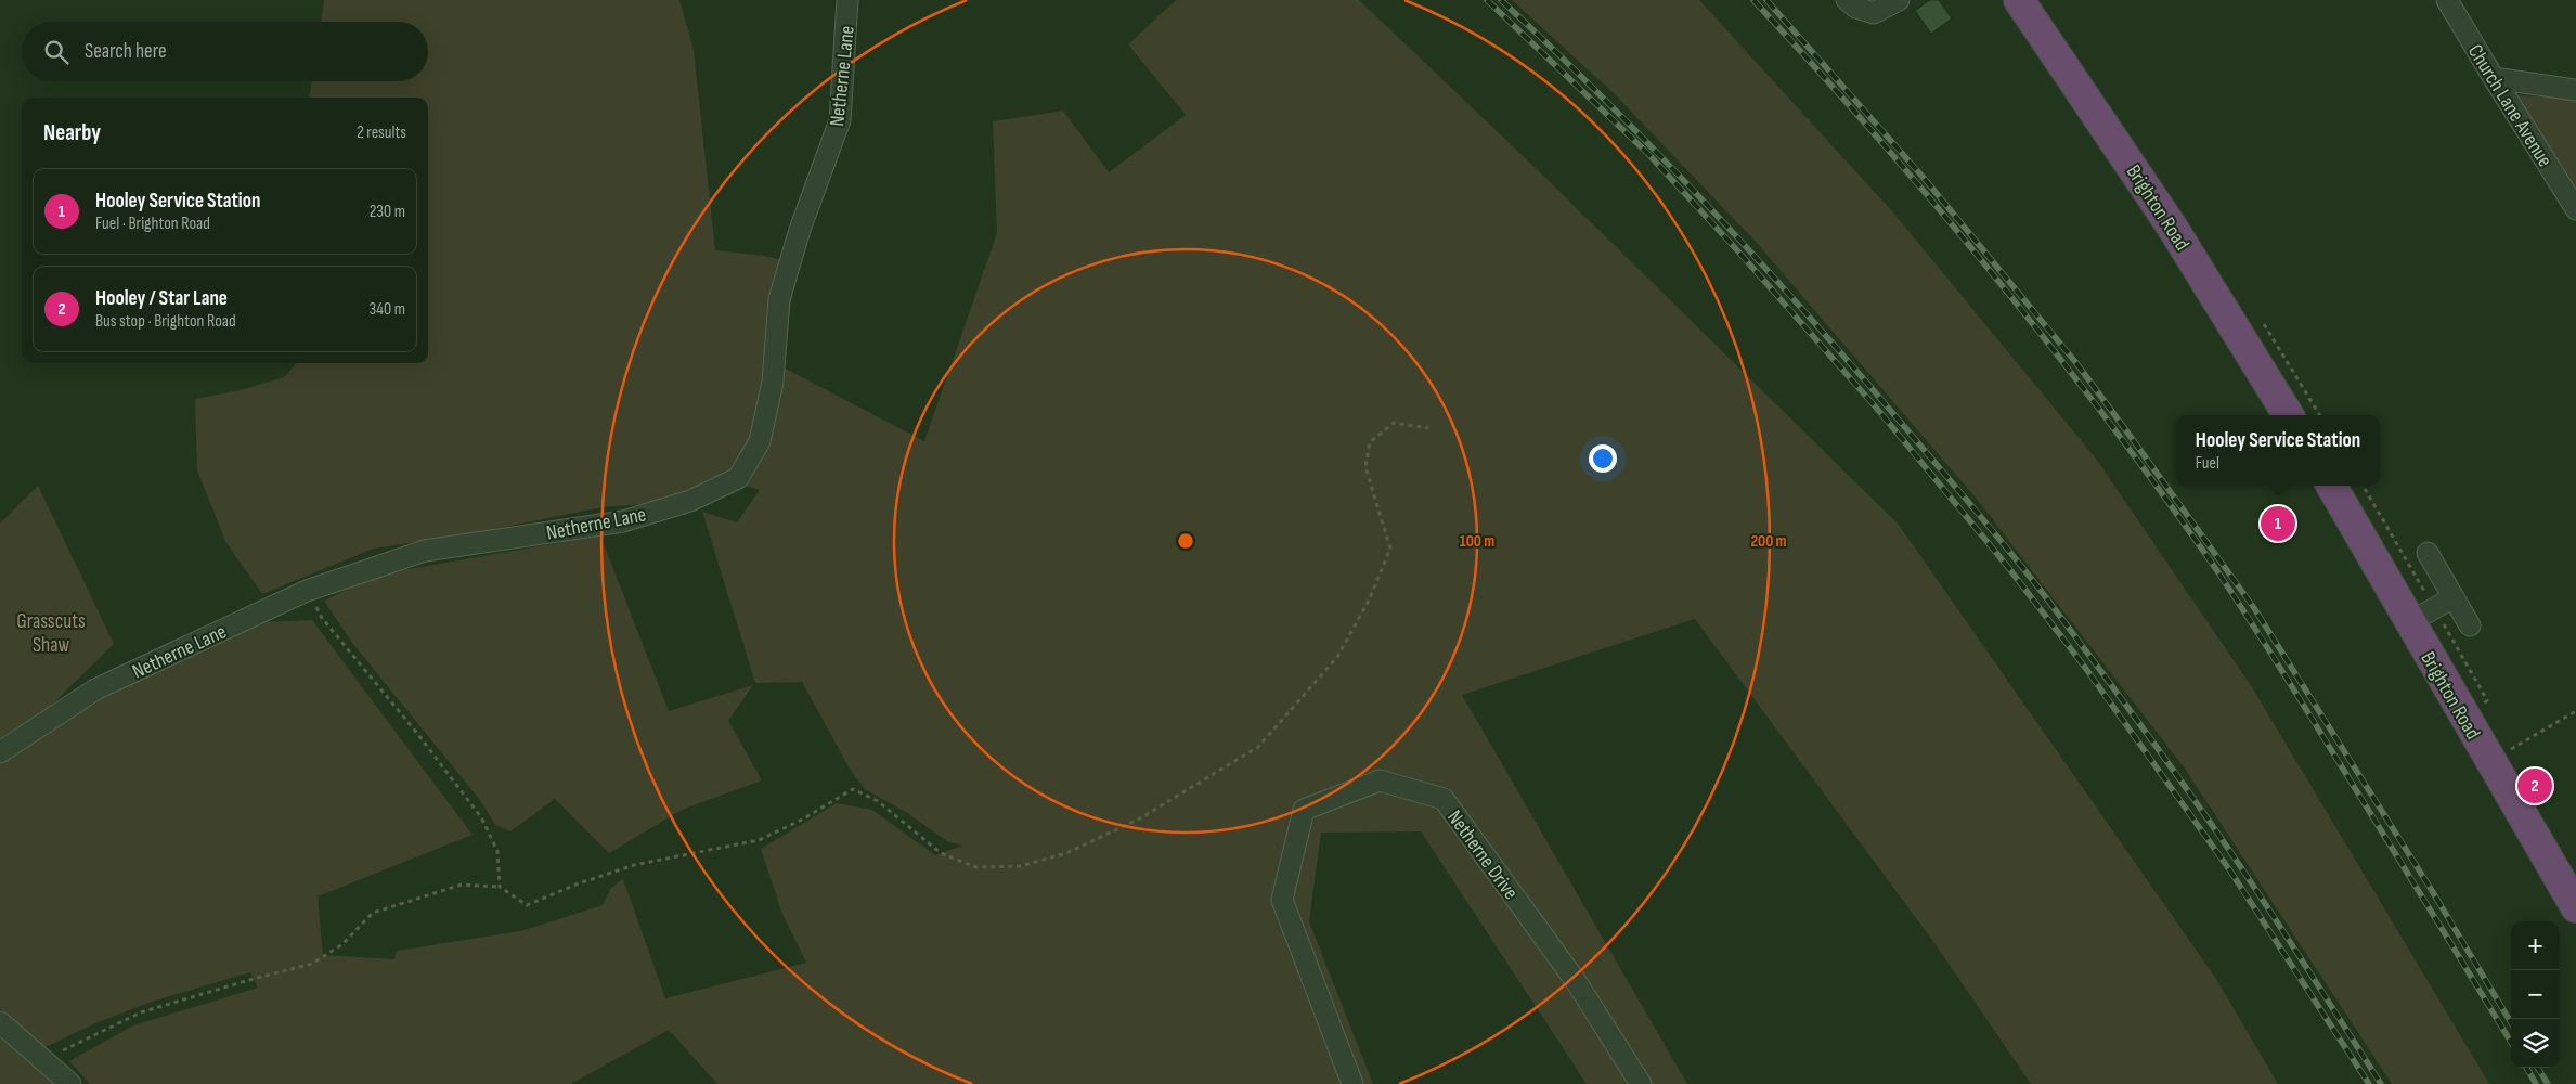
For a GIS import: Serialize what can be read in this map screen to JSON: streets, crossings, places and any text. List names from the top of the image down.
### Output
{
  "streets": {
    "highway": ["Brighton Road"],
    "street": ["Netherne Lane", "Church Lane Avenue", "Netherne Drive"]
  },
  "parks": ["Grasscuts Shaw"],
  "page": {
    "search": "Search here",
    "heading": ["Nearby", "2 results"],
    "list": [
      {
        "mark": "1",
        "name": "Hooley Service Station",
        "note": "Fuel · Brighton Road",
        "value": "230 m"
      },
      {
        "mark": "2",
        "name": "Hooley / Star Lane",
        "note": "Bus stop · Brighton Road",
        "value": "340 m"
      }
    ],
    "popup": ["Hooley Service Station", "Fuel"],
    "pins": ["1", "2"],
    "map_buttons": ["+", "−"]
  },
  "rings": ["100 m", "200 m"]
}
